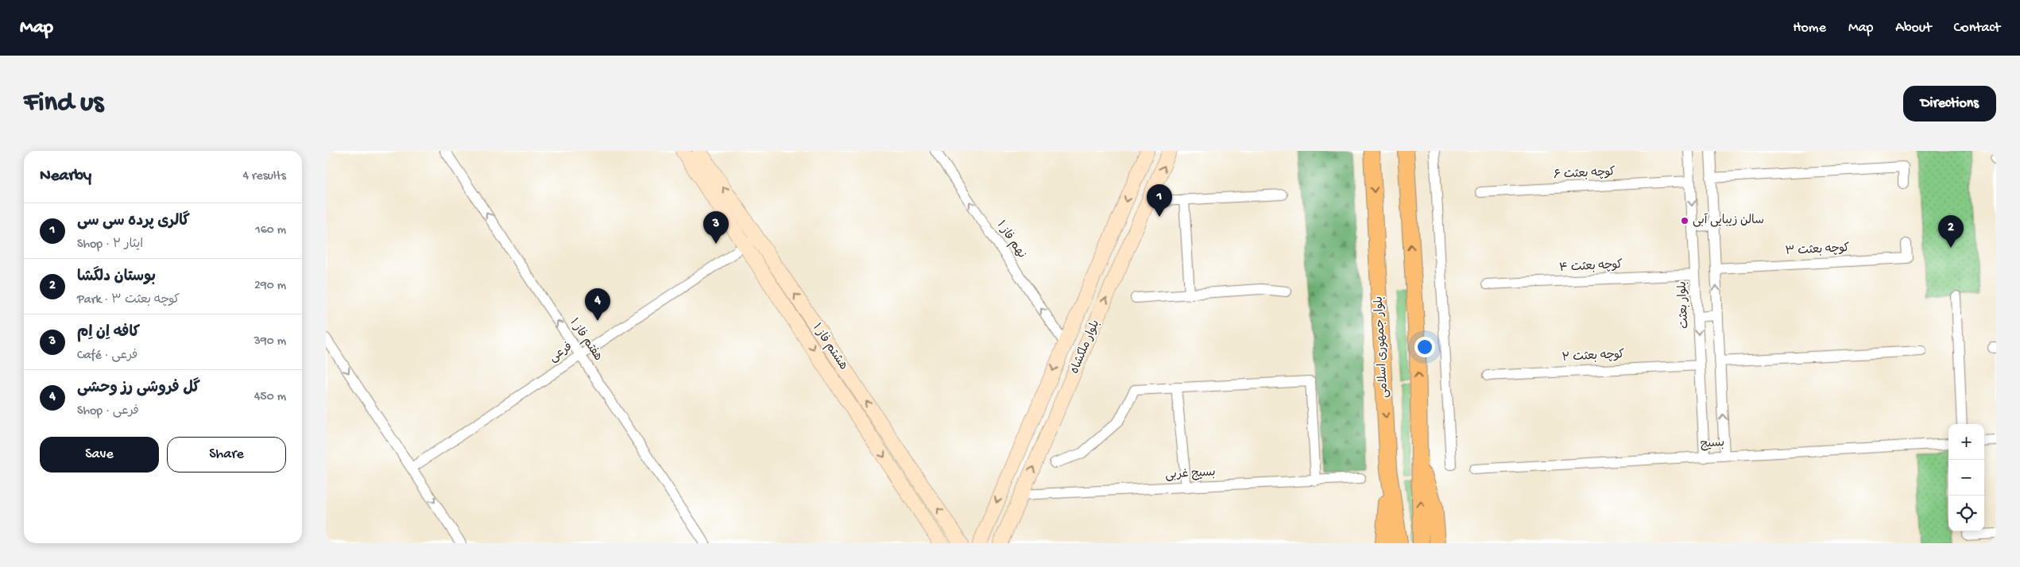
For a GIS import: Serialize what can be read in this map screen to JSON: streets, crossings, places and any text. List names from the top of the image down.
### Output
{
  "streets": {
    "main road": ["هشتم فاز ۱", "بلوار ملکشاه", "بلوار جمهوری اسلامی"],
    "street": [
      "کوچه بعثت ۶",
      "نهم فاز ۱",
      "کوچه بعثت ۳",
      "کوچه بعثت ۴",
      "بلوار بعثت",
      "هفتم فاز ۱",
      "فرعی",
      "کوچه بعثت ۲",
      "بسیج",
      "بسیج غربی"
    ]
  },
  "crossings": [
    ["کوچه بعثت ۶", "بلوار بعثت"],
    ["نهم فاز ۱", "بلوار ملکشاه"],
    ["کوچه بعثت ۴", "بلوار بعثت"],
    ["بلوار بعثت", "کوچه بعثت ۲"],
    ["بلوار بعثت", "بسیج"],
    ["هفتم فاز ۱", "فرعی"],
    ["هشتم فاز ۱", "فرعی"],
    ["بلوار ملکشاه", "بسیج غربی"]
  ],
  "one_way": ["نهم فاز ۱", "هفتم فاز ۱"],
  "places": ["سالن زیبایی آبی"],
  "page": {
    "header": "Map",
    "nav": [
      "Home",
      "Map",
      "About",
      "Contact"
    ],
    "buttons": [
      "Directions",
      ["Save", "Share"]
    ],
    "title": "Find us",
    "heading": ["Nearby", "4 results"],
    "pins": [
      "1",
      "3",
      "2",
      "4"
    ],
    "list": [
      {
        "mark": "1",
        "name": "گالری پرده سی سی",
        "note": "Shop · ایثار ۲",
        "value": "160 m"
      },
      {
        "mark": "2",
        "name": "بوستان دلگشا",
        "note": "Park · کوچه بعثت ۳",
        "value": "290 m"
      },
      {
        "mark": "3",
        "name": "کافه اِن اِم",
        "note": "Café · فرعی",
        "value": "390 m"
      },
      {
        "mark": "4",
        "name": "گل فروشی رز وحشی",
        "note": "Shop · فرعی",
        "value": "450 m"
      }
    ],
    "map_buttons": ["+", "−"]
  }
}
